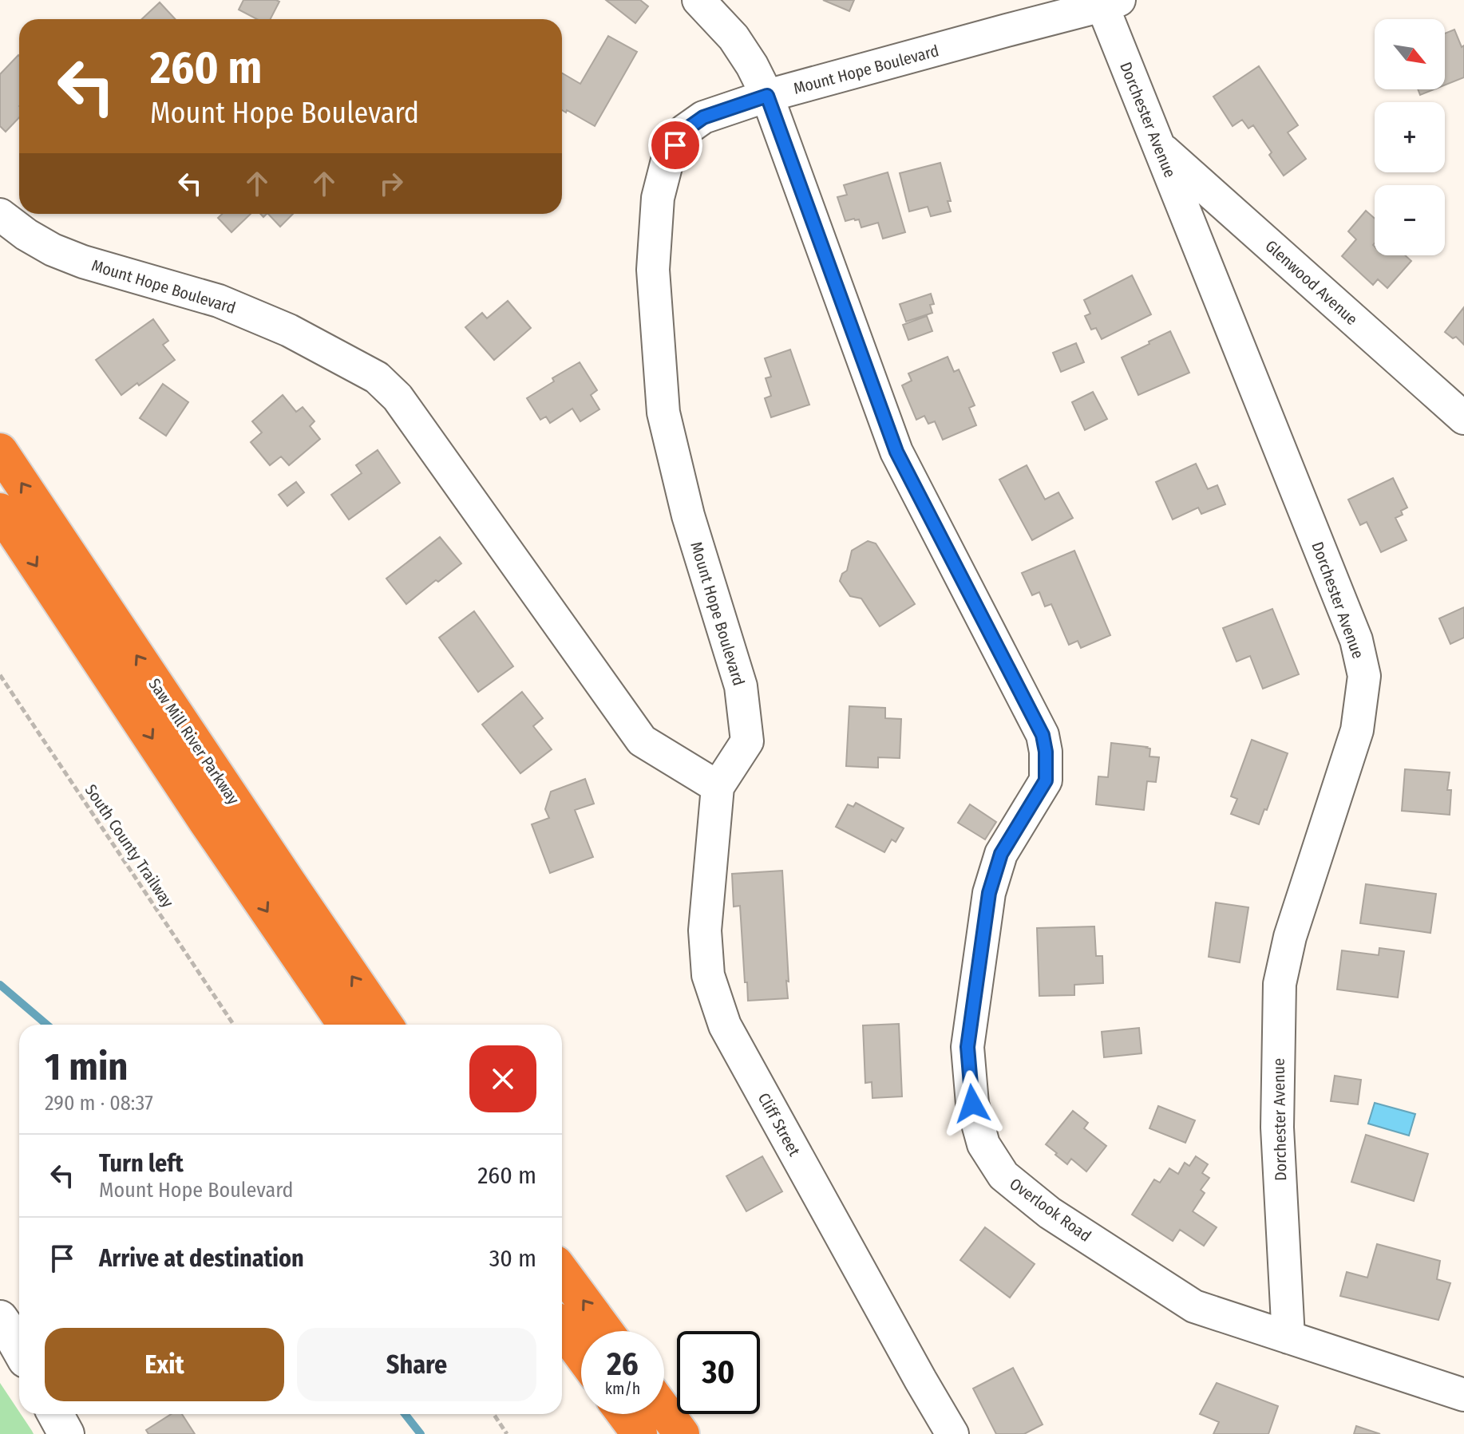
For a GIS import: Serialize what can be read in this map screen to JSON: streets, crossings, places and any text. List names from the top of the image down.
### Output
{
  "streets": {
    "highway": ["Saw Mill River Parkway"],
    "street": [
      "Mount Hope Boulevard",
      "Dorchester Avenue",
      "Glenwood Avenue",
      "Cliff Street",
      "Overlook Road"
    ],
    "path": ["South County Trailway"]
  },
  "crossings": [
    ["Mount Hope Boulevard", "Dorchester Avenue"],
    ["Mount Hope Boulevard", "Cliff Street"],
    ["Mount Hope Boulevard", "Overlook Road"],
    ["Dorchester Avenue", "Glenwood Avenue"],
    ["Dorchester Avenue", "Overlook Road"]
  ],
  "north": "bottom right",
  "page": {
    "map_buttons": ["+", "−"],
    "turn": ["260 m", "Mount Hope Boulevard"],
    "heading": ["1 min", "290 m · 08:37"],
    "list": [
      {
        "name": "Turn left",
        "note": "Mount Hope Boulevard",
        "value": "260 m"
      },
      {
        "name": "Arrive at destination",
        "value": "30 m"
      }
    ],
    "buttons": ["Exit", "Share"],
    "speed": "26 km/h",
    "limit": "30"
  }
}
